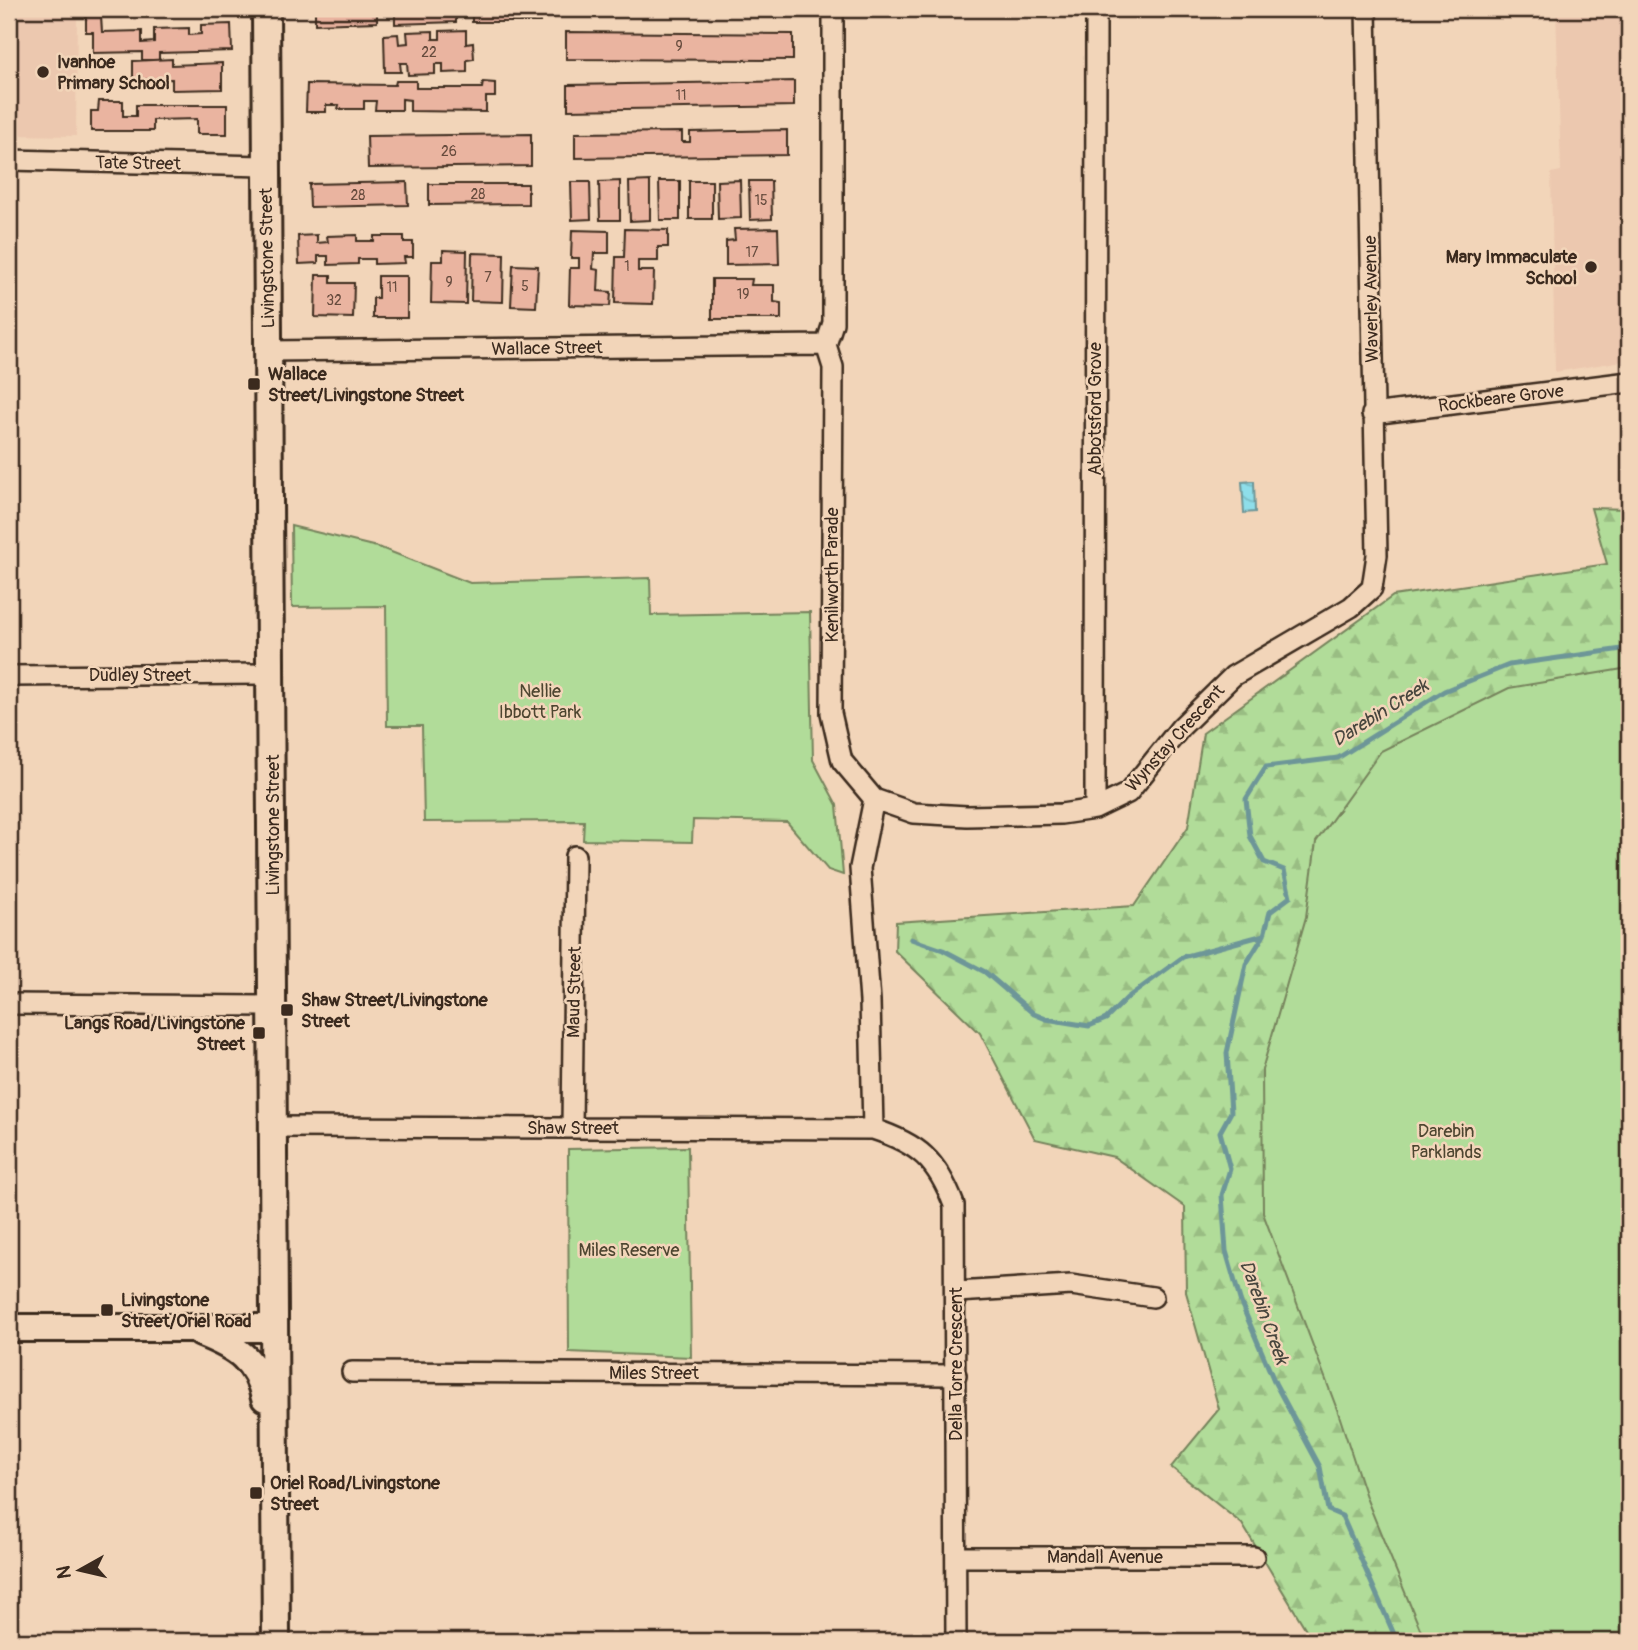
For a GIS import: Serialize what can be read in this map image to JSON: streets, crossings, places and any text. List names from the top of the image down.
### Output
{
  "streets": {
    "main road": ["Livingstone Street"],
    "street": [
      "Tate Street",
      "Waverley Avenue",
      "Wallace Street",
      "Rockbeare Grove",
      "Abbotsford Grove",
      "Kenilworth Parade",
      "Dudley Street",
      "Wynstay Crescent",
      "Maud Street",
      "Shaw Street",
      "Della Torre Crescent",
      "Miles Street",
      "Mandall Avenue"
    ]
  },
  "crossings": [
    ["Tate Street", "Livingstone Street"],
    ["Livingstone Street", "Wallace Street"],
    ["Livingstone Street", "Dudley Street"],
    ["Livingstone Street", "Shaw Street"],
    ["Waverley Avenue", "Rockbeare Grove"],
    ["Waverley Avenue", "Wynstay Crescent"],
    ["Wallace Street", "Kenilworth Parade"],
    ["Abbotsford Grove", "Wynstay Crescent"],
    ["Kenilworth Parade", "Wynstay Crescent"],
    ["Maud Street", "Shaw Street"],
    ["Shaw Street", "Della Torre Crescent"],
    ["Della Torre Crescent", "Miles Street"],
    ["Della Torre Crescent", "Mandall Avenue"]
  ],
  "water": ["Darebin Creek"],
  "parks": ["Nellie Ibbott Park", "Darebin Parklands", "Miles Reserve"],
  "places": {
    "other": ["Ivanhoe Primary School", "Mary Immaculate School"],
    "transit": [
      "Wallace Street/Livingstone Street",
      "Shaw Street/Livingstone Street",
      "Langs Road/Livingstone Street",
      "Livingstone Street/Oriel Road",
      "Oriel Road/Livingstone Street"
    ]
  },
  "house_numbers": [
    "9",
    "22",
    "11",
    "26",
    "28",
    "28",
    "15",
    "17",
    "1",
    "7",
    "9",
    "5",
    "11",
    "19",
    "32"
  ],
  "north": "left"
}
